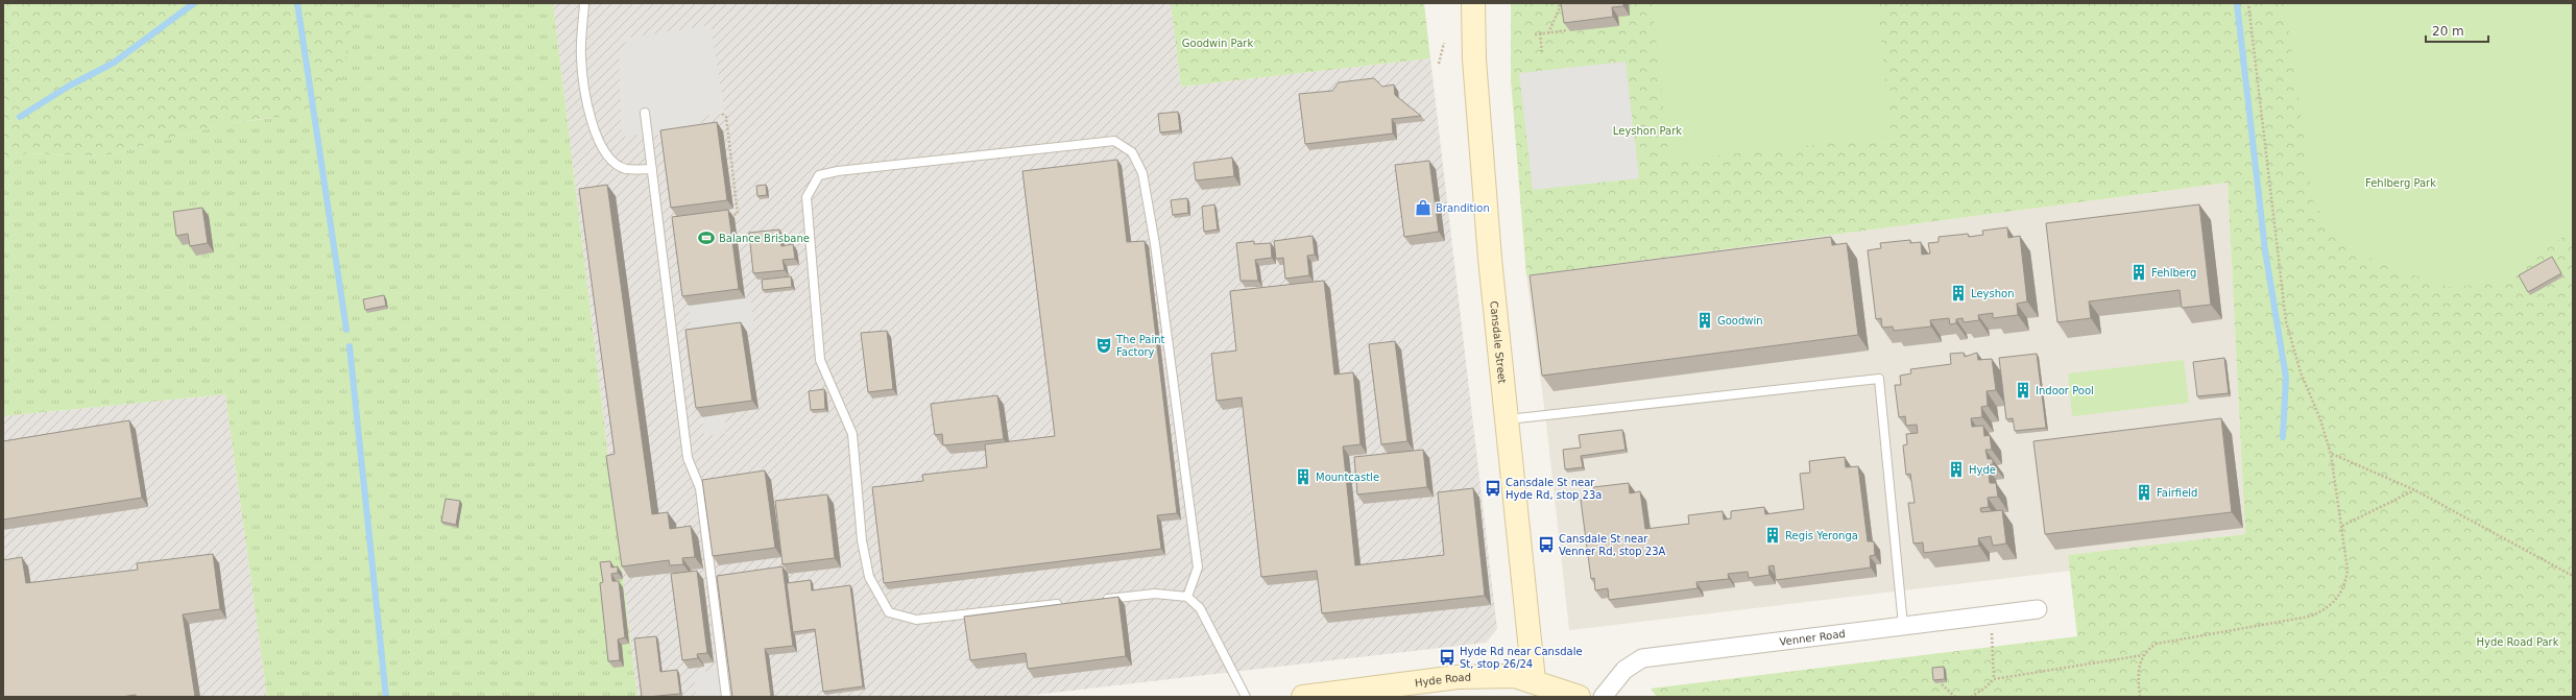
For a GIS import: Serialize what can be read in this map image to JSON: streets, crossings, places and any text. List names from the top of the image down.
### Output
{
  "streets": {
    "street": ["Cansdale Street", "Venner Road", "Hyde Road"]
  },
  "crossings": [
    ["Cansdale Street", "Hyde Road"]
  ],
  "parks": [
    "Goodwin Park",
    "Leyshon Park",
    "Fehlberg Park",
    "Hyde Road Park"
  ],
  "places": {
    "shop": ["Brandition"],
    "sports": ["Balance Brisbane"],
    "building": [
      "Fehlberg",
      "Leyshon",
      "Goodwin",
      "Indoor Pool",
      "Hyde",
      "Mountcastle",
      "Fairfield",
      "Regis Yeronga"
    ],
    "theatre": ["The Paint Factory"],
    "bus stop": ["Cansdale St near Hyde Rd, stop 23a", "Cansdale St near Venner Rd, stop 23A", "Hyde Rd near Cansdale St, stop 26/24"]
  },
  "scale_bar": "20 m"
}
